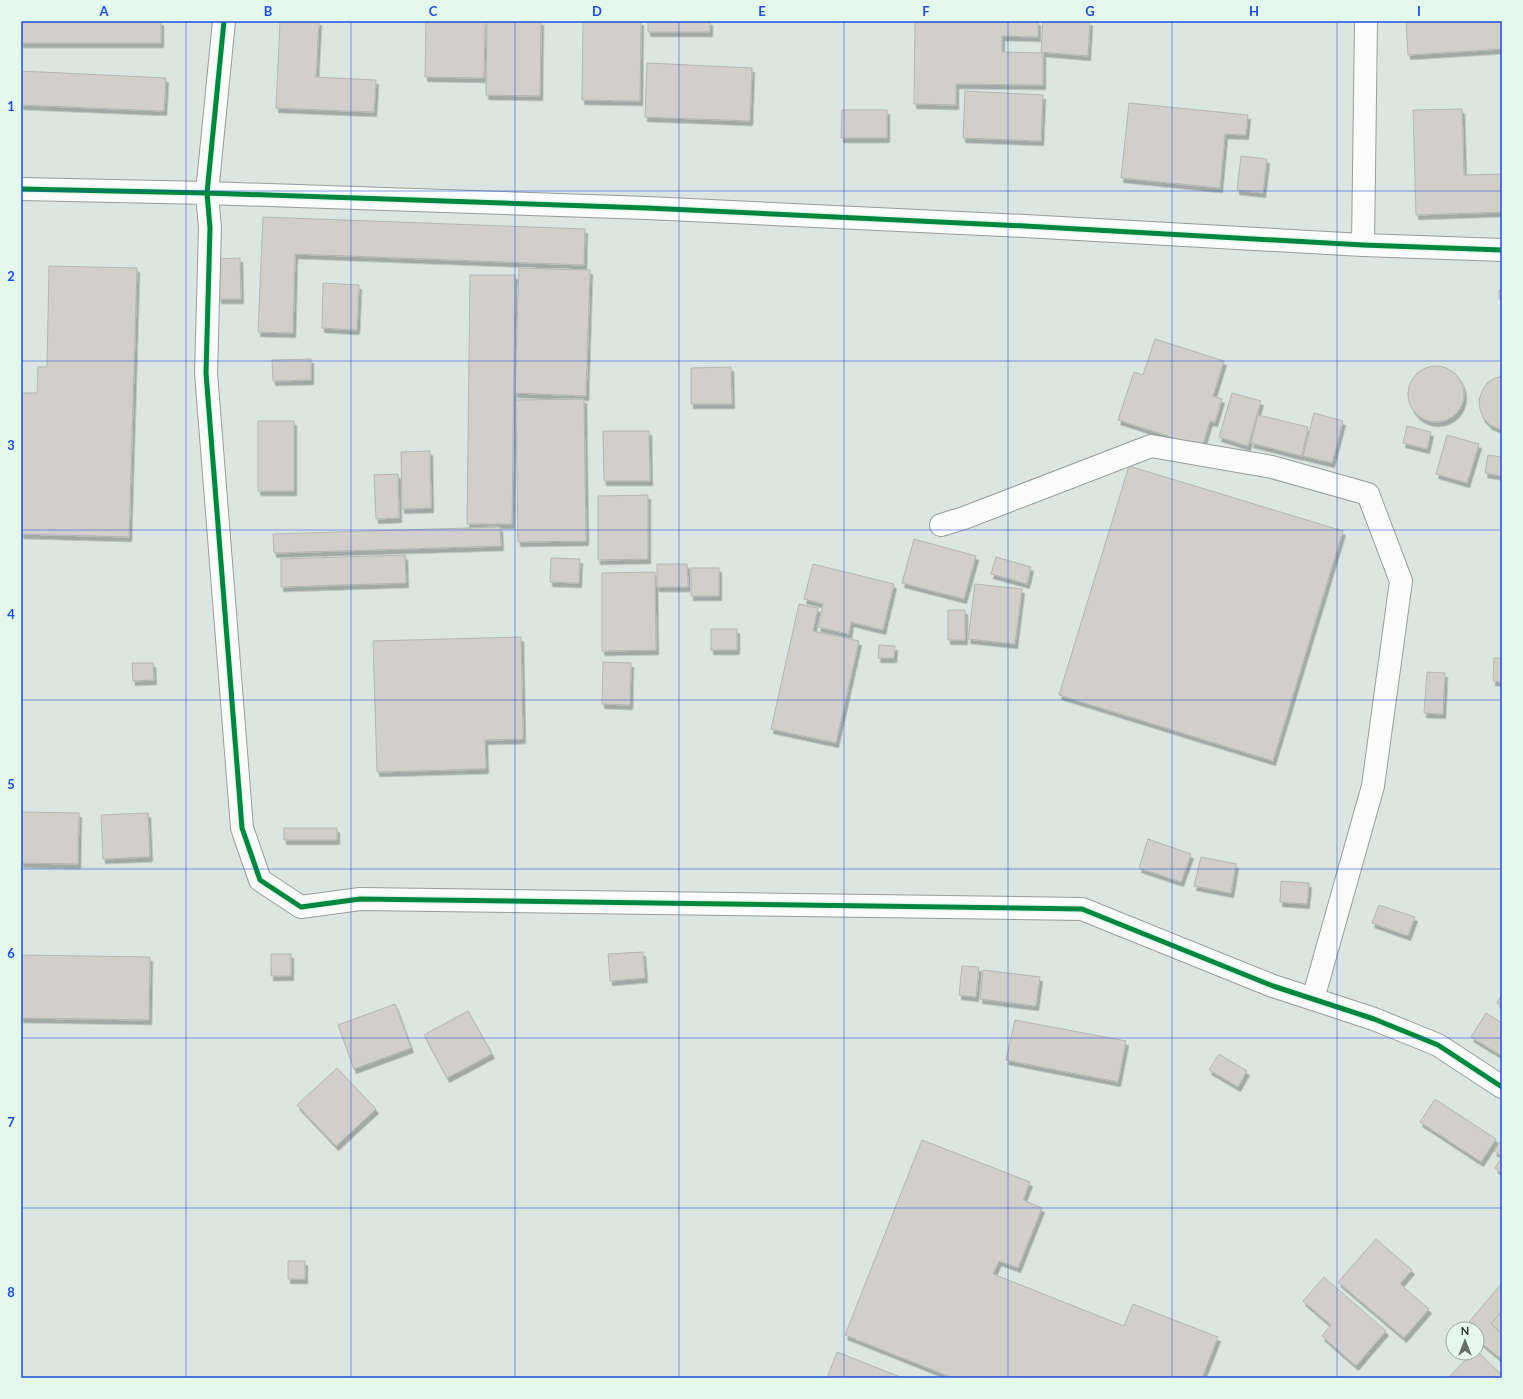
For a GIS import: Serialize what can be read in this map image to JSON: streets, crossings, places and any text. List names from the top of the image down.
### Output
{
  "north": "top",
  "grid": {
    "columns": [
      "A",
      "B",
      "C",
      "D",
      "E",
      "F",
      "G",
      "H",
      "I"
    ],
    "rows": [
      "1",
      "2",
      "3",
      "4",
      "5",
      "6",
      "7",
      "8"
    ]
  }
}
